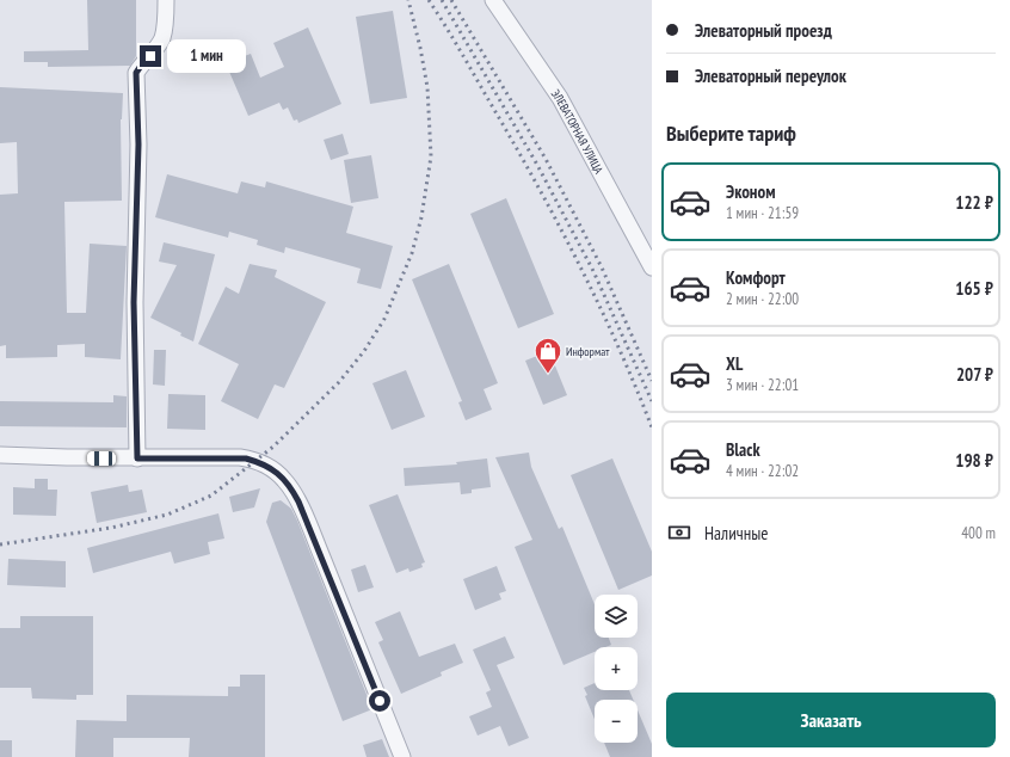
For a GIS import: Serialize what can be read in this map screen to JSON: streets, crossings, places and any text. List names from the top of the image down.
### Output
{
  "streets": {
    "street": ["ЭЛЕВАТОРНАЯ УЛИЦА"]
  },
  "places": {
    "shop": ["Информат"]
  },
  "page": {
    "banner": ["Элеваторный проезд", "Элеваторный переулок"],
    "bubble": "1 мин",
    "heading": "Выберите тариф",
    "list": [
      {
        "name": "Эконом",
        "note": "1 мин · 21:59",
        "value": "122 ₽"
      },
      {
        "name": "Комфорт",
        "note": "2 мин · 22:00",
        "value": "165 ₽"
      },
      {
        "name": "XL",
        "note": "3 мин · 22:01",
        "value": "207 ₽"
      },
      {
        "name": "Black",
        "note": "4 мин · 22:02",
        "value": "198 ₽"
      }
    ],
    "pay": ["Наличные", "400 m"],
    "map_buttons": ["+", "−"],
    "buttons": "Заказать"
  }
}
